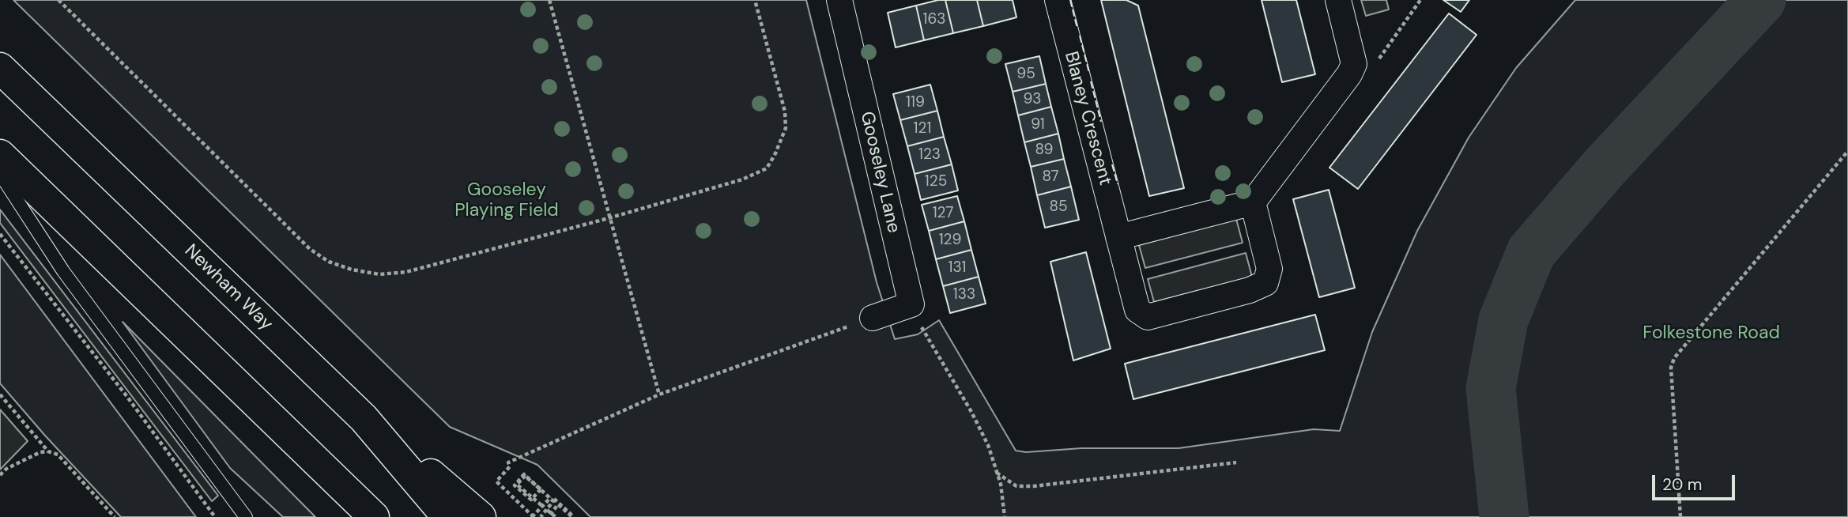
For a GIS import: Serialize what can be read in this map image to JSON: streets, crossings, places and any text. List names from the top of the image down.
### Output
{
  "streets": {
    "highway": ["Newham Way"],
    "street": ["Blaney Crescent", "Gooseley Lane"]
  },
  "parks": ["Gooseley Playing Field", "Folkestone Road"],
  "house_numbers": [
    "163",
    "95",
    "93",
    "119",
    "91",
    "121",
    "89",
    "123",
    "87",
    "125",
    "85",
    "127",
    "129",
    "131",
    "133"
  ],
  "scale_bar": "20 m"
}
